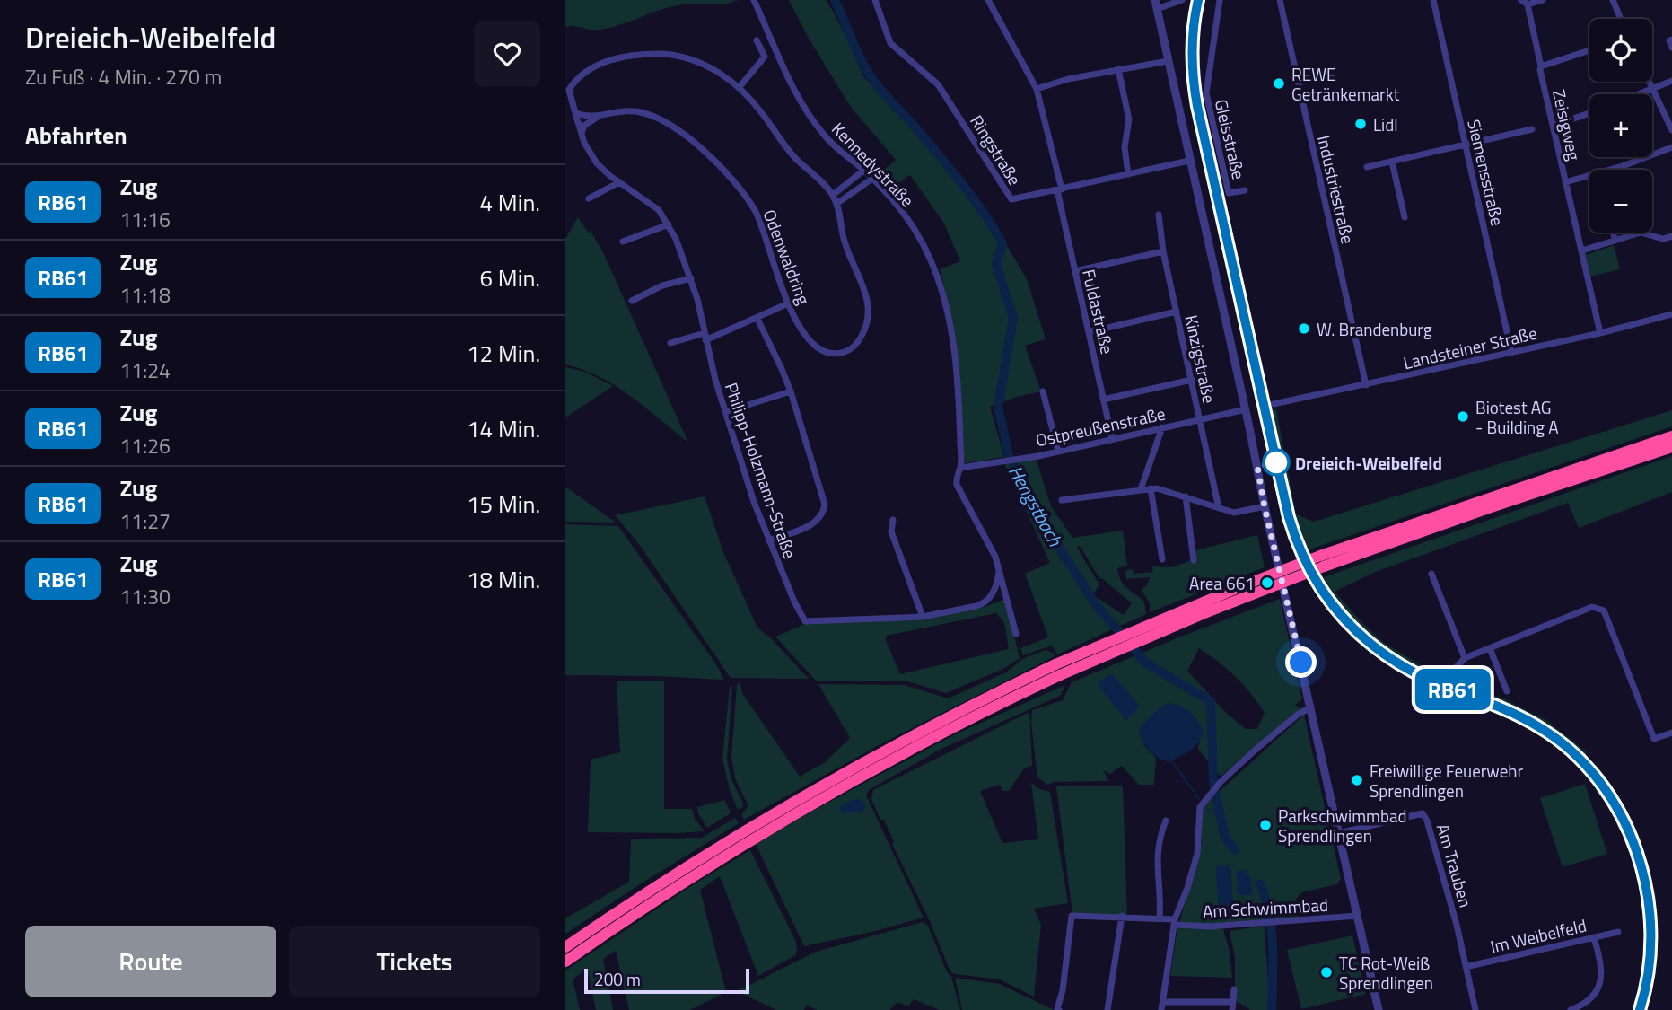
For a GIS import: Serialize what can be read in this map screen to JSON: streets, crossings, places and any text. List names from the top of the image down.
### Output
{
  "streets": {
    "street": [
      "Zeisigweg",
      "Gleisstraße",
      "Ringstraße",
      "Kennedystraße",
      "Siemensstraße",
      "Industriestraße",
      "Odenwaldring",
      "Fuldastraße",
      "Landsteiner Straße",
      "Kinzigstraße",
      "Ostpreußenstraße",
      "Philipp-Holzmann-Straße",
      "Am Trauben",
      "Am Schwimmbad",
      "Im Weibelfeld"
    ]
  },
  "crossings": [
    ["Zeisigweg", "Landsteiner Straße"],
    ["Ringstraße", "Fuldastraße"],
    ["Kennedystraße", "Ostpreußenstraße"],
    ["Siemensstraße", "Landsteiner Straße"],
    ["Industriestraße", "Landsteiner Straße"],
    ["Odenwaldring", "Philipp-Holzmann-Straße"],
    ["Fuldastraße", "Ostpreußenstraße"],
    ["Kinzigstraße", "Ostpreußenstraße"],
    ["Am Trauben", "Im Weibelfeld"]
  ],
  "water": ["Hengstbach"],
  "places": [
    "REWE Getränkemarkt",
    "Lidl",
    "W. Brandenburg",
    "Biotest AG - Building A",
    "Dreieich-Weibelfeld",
    "Area 661",
    "Freiwillige Feuerwehr Sprendlingen",
    "Parkschwimmbad Sprendlingen",
    "TC Rot-Weiß Sprendlingen"
  ],
  "scale_bar": "200 m",
  "page": {
    "heading": [
      ["Dreieich-Weibelfeld", "Zu Fuß · 4 Min. · 270 m"],
      "Abfahrten"
    ],
    "on_map": "RB61",
    "map_buttons": ["+", "−"],
    "list": [
      {
        "mark": "RB61",
        "name": "Zug",
        "note": "11:16",
        "value": "4 Min."
      },
      {
        "mark": "RB61",
        "name": "Zug",
        "note": "11:18",
        "value": "6 Min."
      },
      {
        "mark": "RB61",
        "name": "Zug",
        "note": "11:24",
        "value": "12 Min."
      },
      {
        "mark": "RB61",
        "name": "Zug",
        "note": "11:26",
        "value": "14 Min."
      },
      {
        "mark": "RB61",
        "name": "Zug",
        "note": "11:27",
        "value": "15 Min."
      },
      {
        "mark": "RB61",
        "name": "Zug",
        "note": "11:30",
        "value": "18 Min."
      }
    ],
    "buttons": ["Route", "Tickets"],
    "scale": "200 m"
  }
}
